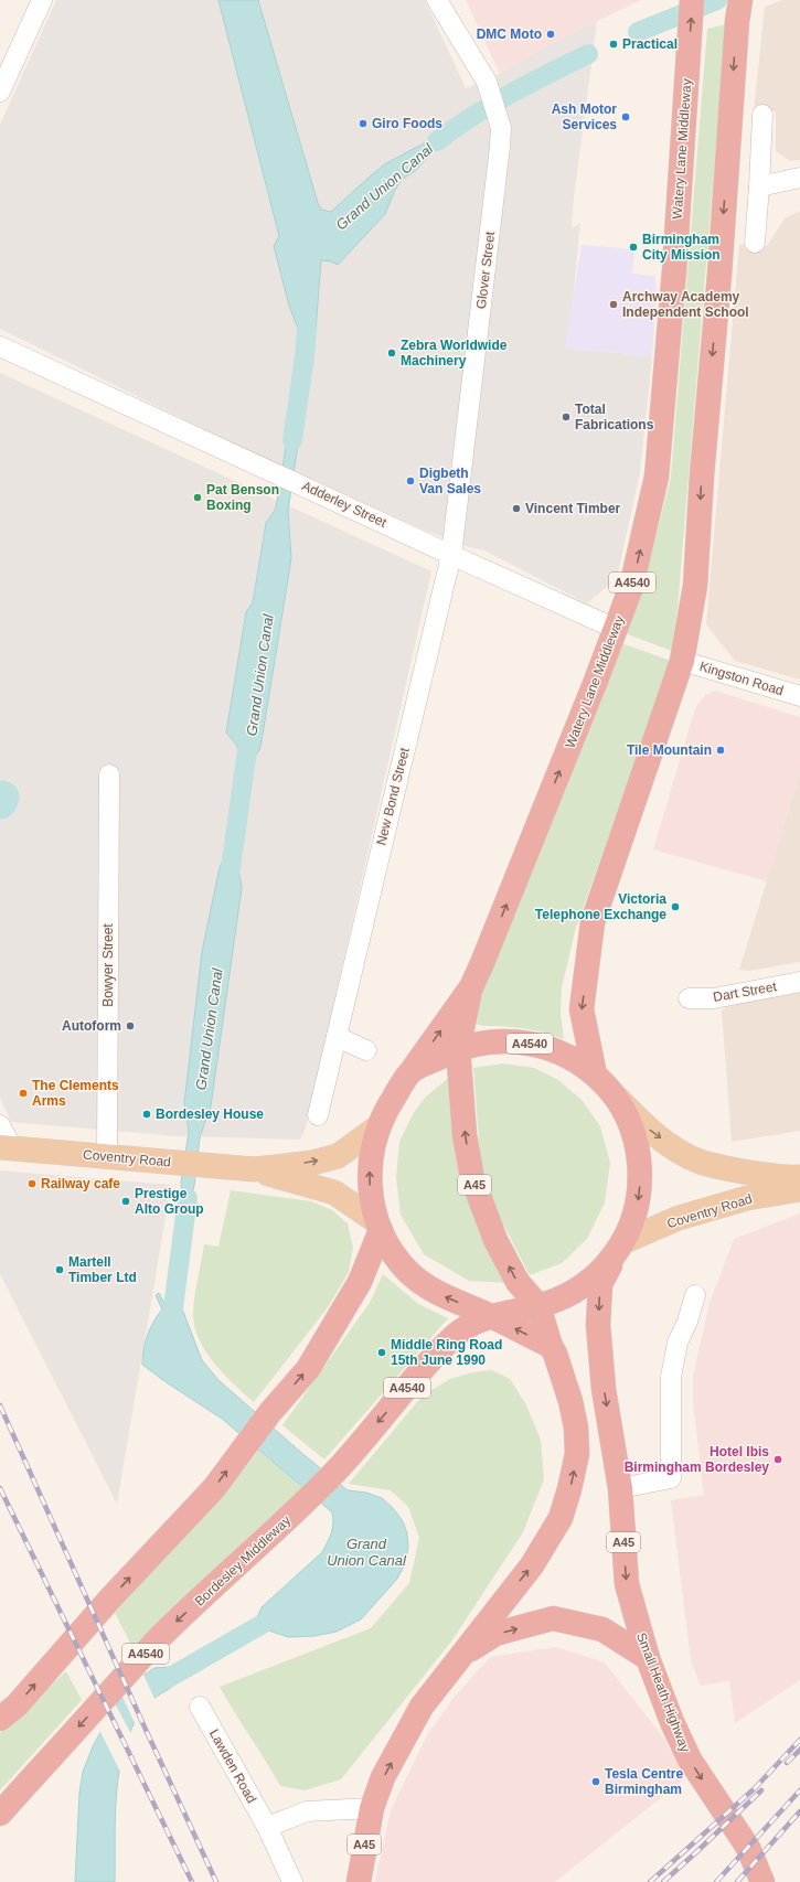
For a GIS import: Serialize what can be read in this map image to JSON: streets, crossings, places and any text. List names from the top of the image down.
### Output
{
  "streets": {
    "highway": [
      "Watery Lane Middleway",
      "A4540",
      "A45",
      "Bordesley Middleway",
      "Small Heath Highway"
    ],
    "main road": ["Coventry Road"],
    "street": [
      "Glover Street",
      "Adderley Street",
      "Kingston Road",
      "New Bond Street",
      "Bowyer Street",
      "Dart Street",
      "Lawden Road"
    ]
  },
  "crossings": [
    ["Watery Lane Middleway", "Adderley Street"],
    ["Watery Lane Middleway", "A4540"],
    ["Watery Lane Middleway", "A45"],
    ["Glover Street", "Adderley Street"],
    ["Glover Street", "New Bond Street"],
    ["Adderley Street", "New Bond Street"],
    ["A4540", "Coventry Road"],
    ["A4540", "A45"],
    ["A4540", "Bordesley Middleway"],
    ["A4540", "Small Heath Highway"],
    ["Bowyer Street", "Coventry Road"],
    ["Coventry Road", "Small Heath Highway"]
  ],
  "one_way": ["Small Heath Highway"],
  "water": ["Grand Union Canal"],
  "places": [
    "DMC Moto",
    "Practical",
    "Ash Motor Services",
    "Giro Foods",
    "Birmingham City Mission",
    "Archway Academy Independent School",
    "Zebra Worldwide Machinery",
    "Total Fabrications",
    "Digbeth Van Sales",
    "Pat Benson Boxing",
    "Vincent Timber",
    "Tile Mountain",
    "Victoria Telephone Exchange",
    "Autoform",
    "The Clements Arms",
    "Bordesley House",
    "Railway cafe",
    "Prestige Alto Group",
    "Martell Timber Ltd",
    "Middle Ring Road 15th June 1990",
    "Hotel Ibis Birmingham Bordesley",
    "Tesla Centre Birmingham"
  ]
}
